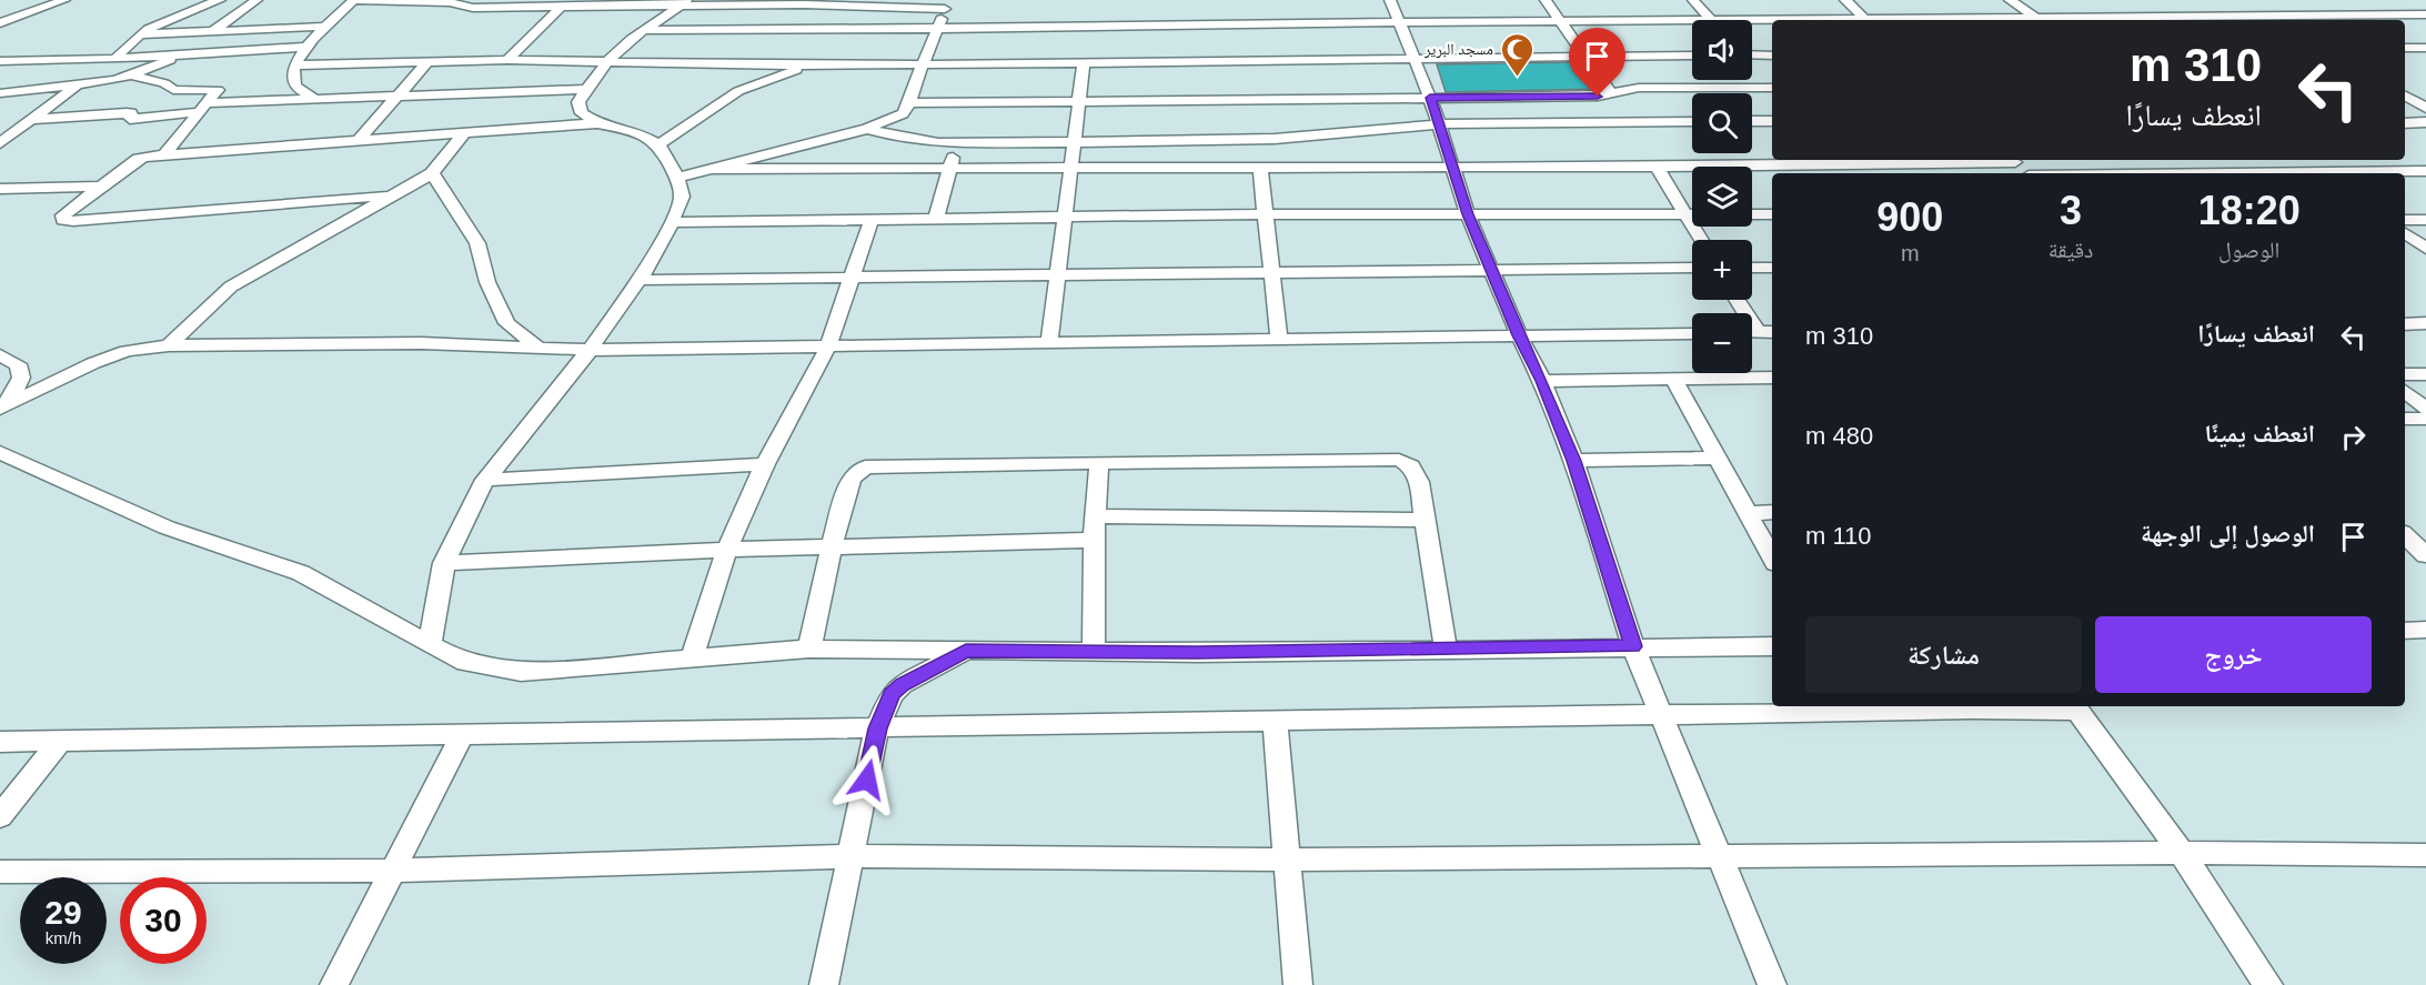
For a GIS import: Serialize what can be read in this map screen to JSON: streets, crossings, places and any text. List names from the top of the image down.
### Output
{
  "places": {
    "mosque": ["مسجد البرير"]
  },
  "page": {
    "map_buttons": ["+", "−"],
    "turn": ["310 m", "انعطف يسارًا"],
    "eta": [
      "18:20",
      "الوصول",
      "3",
      "دقيقة",
      "900",
      "m"
    ],
    "list": [
      {
        "name": "انعطف يسارًا",
        "value": "310 m"
      },
      {
        "name": "انعطف يمينًا",
        "value": "480 m"
      },
      {
        "name": "الوصول إلى الوجهة",
        "value": "110 m"
      }
    ],
    "buttons": ["خروج", "مشاركة"],
    "speed": "29 km/h",
    "limit": "30"
  }
}
